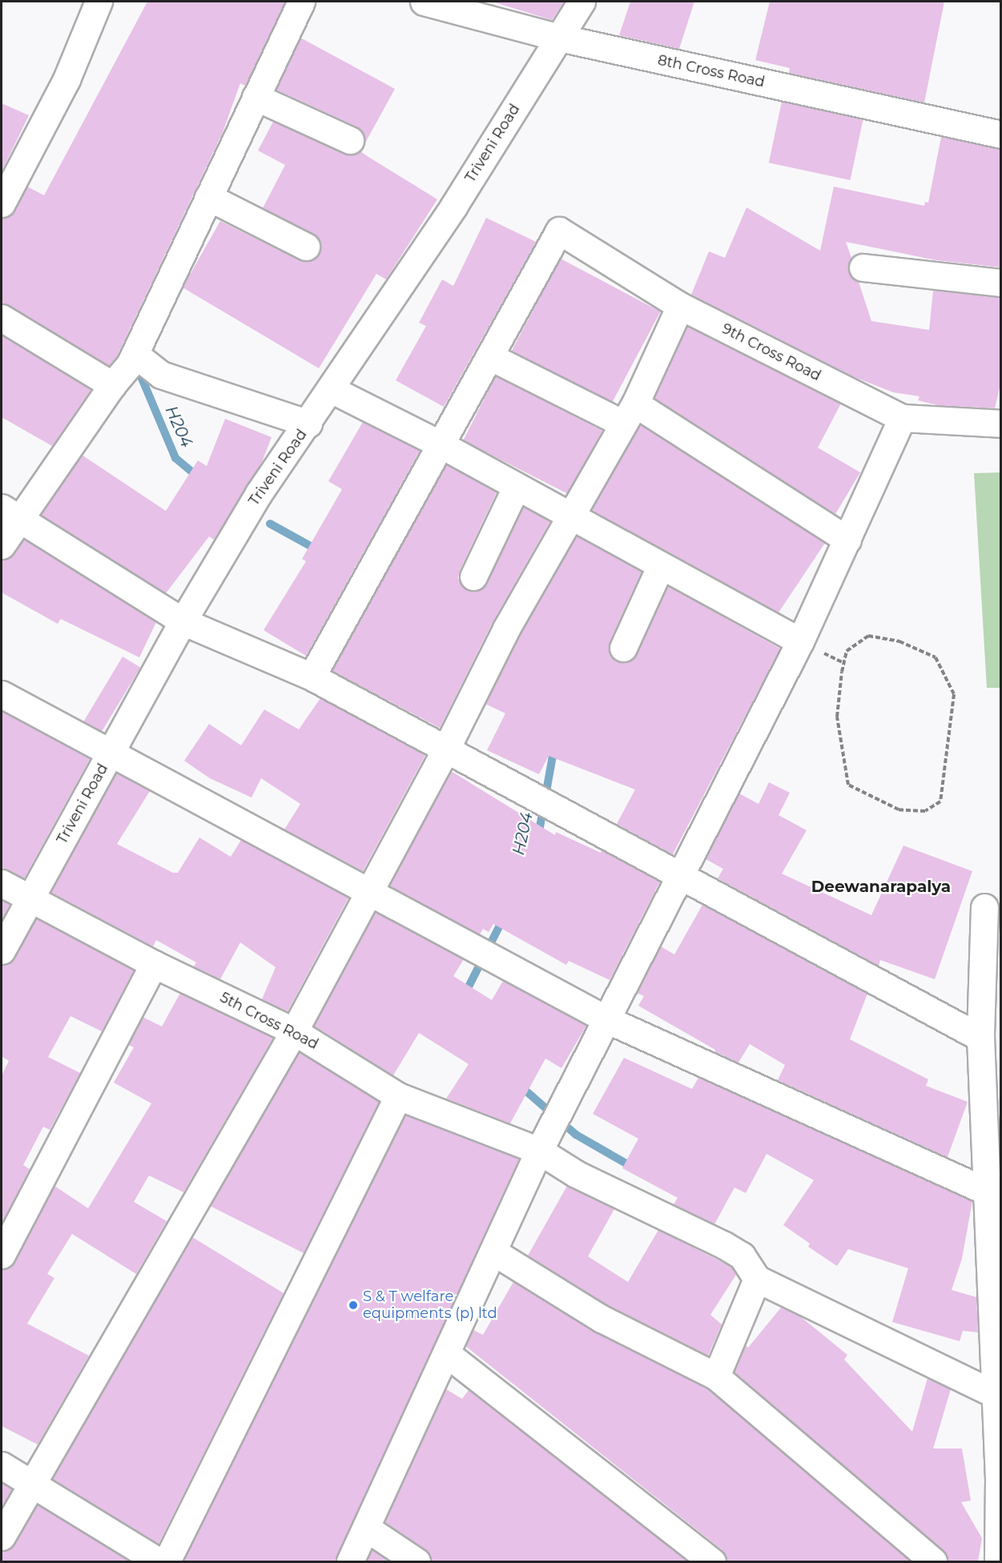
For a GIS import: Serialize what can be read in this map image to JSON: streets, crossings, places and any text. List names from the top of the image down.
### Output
{
  "streets": {
    "street": [
      "8th Cross Road",
      "Triveni Road",
      "9th Cross Road",
      "5th Cross Road"
    ]
  },
  "crossings": [
    ["8th Cross Road", "Triveni Road"],
    ["Triveni Road", "5th Cross Road"]
  ],
  "districts": ["Deewanarapalya"],
  "water": ["H204"],
  "places": ["S & T welfare equipments (p) ltd"]
}
